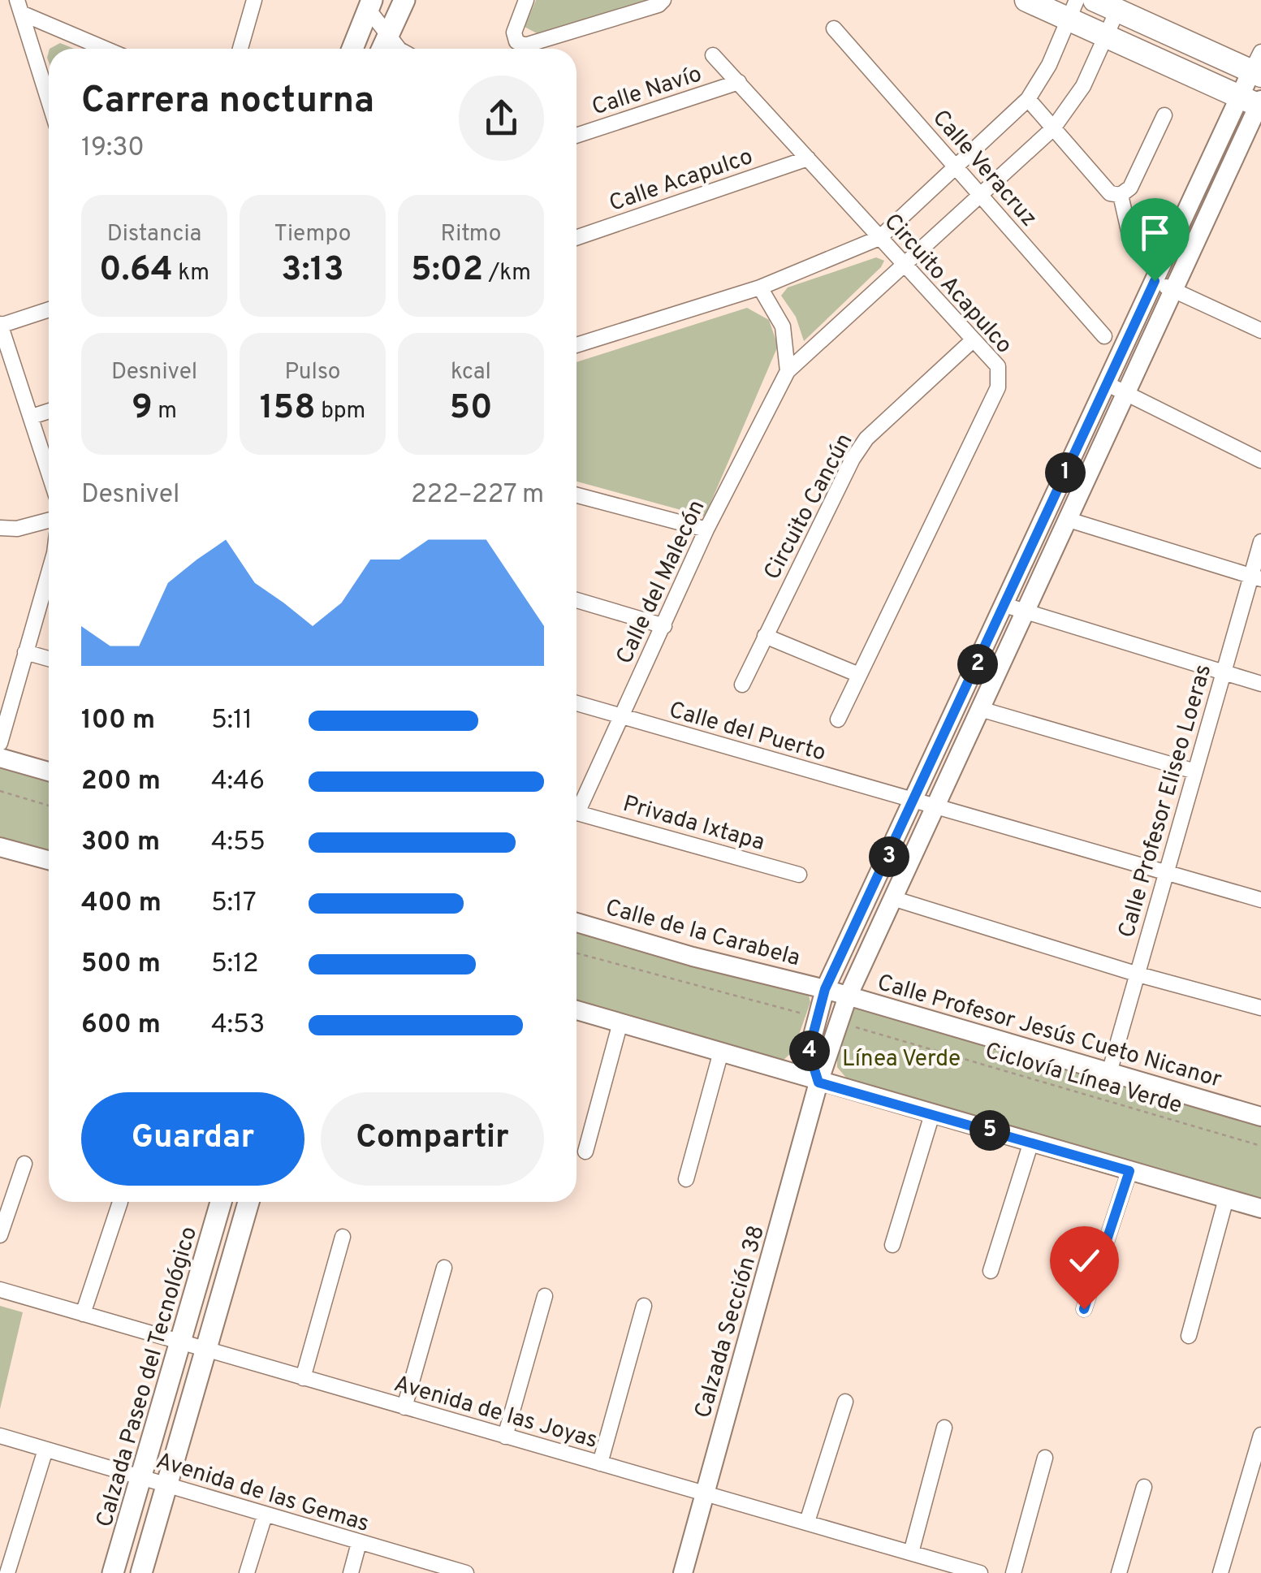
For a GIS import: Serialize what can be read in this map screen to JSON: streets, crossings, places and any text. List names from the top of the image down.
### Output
{
  "streets": {
    "main road": ["Calzada Paseo del Tecnológico"],
    "street": [
      "Calle Navío",
      "Calle Veracruz",
      "Calle Acapulco",
      "Circuito Acapulco",
      "Circuito Cancún",
      "Calle del Malecón",
      "Calle del Puerto",
      "Calle Profesor Eliseo Loeras",
      "Privada Ixtapa",
      "Calle de la Carabela",
      "Calle Profesor Jesús Cueto Nicanor",
      "Calzada Sección 38",
      "Avenida de las Joyas",
      "Avenida de las Gemas"
    ],
    "path": ["Ciclovía Línea Verde"]
  },
  "crossings": [
    ["Calle Navío", "Circuito Acapulco"],
    ["Calle Acapulco", "Circuito Acapulco"],
    ["Circuito Acapulco", "Circuito Cancún"],
    ["Calle del Malecón", "Calle del Puerto"],
    ["Calle del Puerto", "Calle Profesor Eliseo Loeras"],
    ["Calle del Puerto", "Calzada Sección 38"],
    ["Calle Profesor Eliseo Loeras", "Calle Profesor Jesús Cueto Nicanor"],
    ["Calle de la Carabela", "Calle Profesor Jesús Cueto Nicanor"],
    ["Calle de la Carabela", "Calzada Sección 38"],
    ["Calle Profesor Jesús Cueto Nicanor", "Calzada Sección 38"],
    ["Ciclovía Línea Verde", "Calzada Sección 38"],
    ["Calzada Sección 38", "Avenida de las Joyas"],
    ["Calzada Paseo del Tecnológico", "Avenida de las Joyas"],
    ["Calzada Paseo del Tecnológico", "Avenida de las Gemas"]
  ],
  "parks": ["Línea Verde"],
  "page": {
    "heading": ["Carrera nocturna", "19:30"],
    "stats": [
      ["Distancia", "0.64 km"],
      ["Tiempo", "3:13"],
      ["Ritmo", "5:02 /km"],
      ["Desnivel", "9 m"],
      ["Pulso", "158 bpm"],
      ["kcal", "50"]
    ],
    "pins": [
      "1",
      "2",
      "3",
      "4",
      "5"
    ],
    "chart": ["Desnivel", "222–227 m"],
    "list": [
      {
        "name": "100 m",
        "note": "5:11"
      },
      {
        "name": "200 m",
        "note": "4:46"
      },
      {
        "name": "300 m",
        "note": "4:55"
      },
      {
        "name": "400 m",
        "note": "5:17"
      },
      {
        "name": "500 m",
        "note": "5:12"
      },
      {
        "name": "600 m",
        "note": "4:53"
      }
    ],
    "buttons": ["Guardar", "Compartir"]
  }
}
